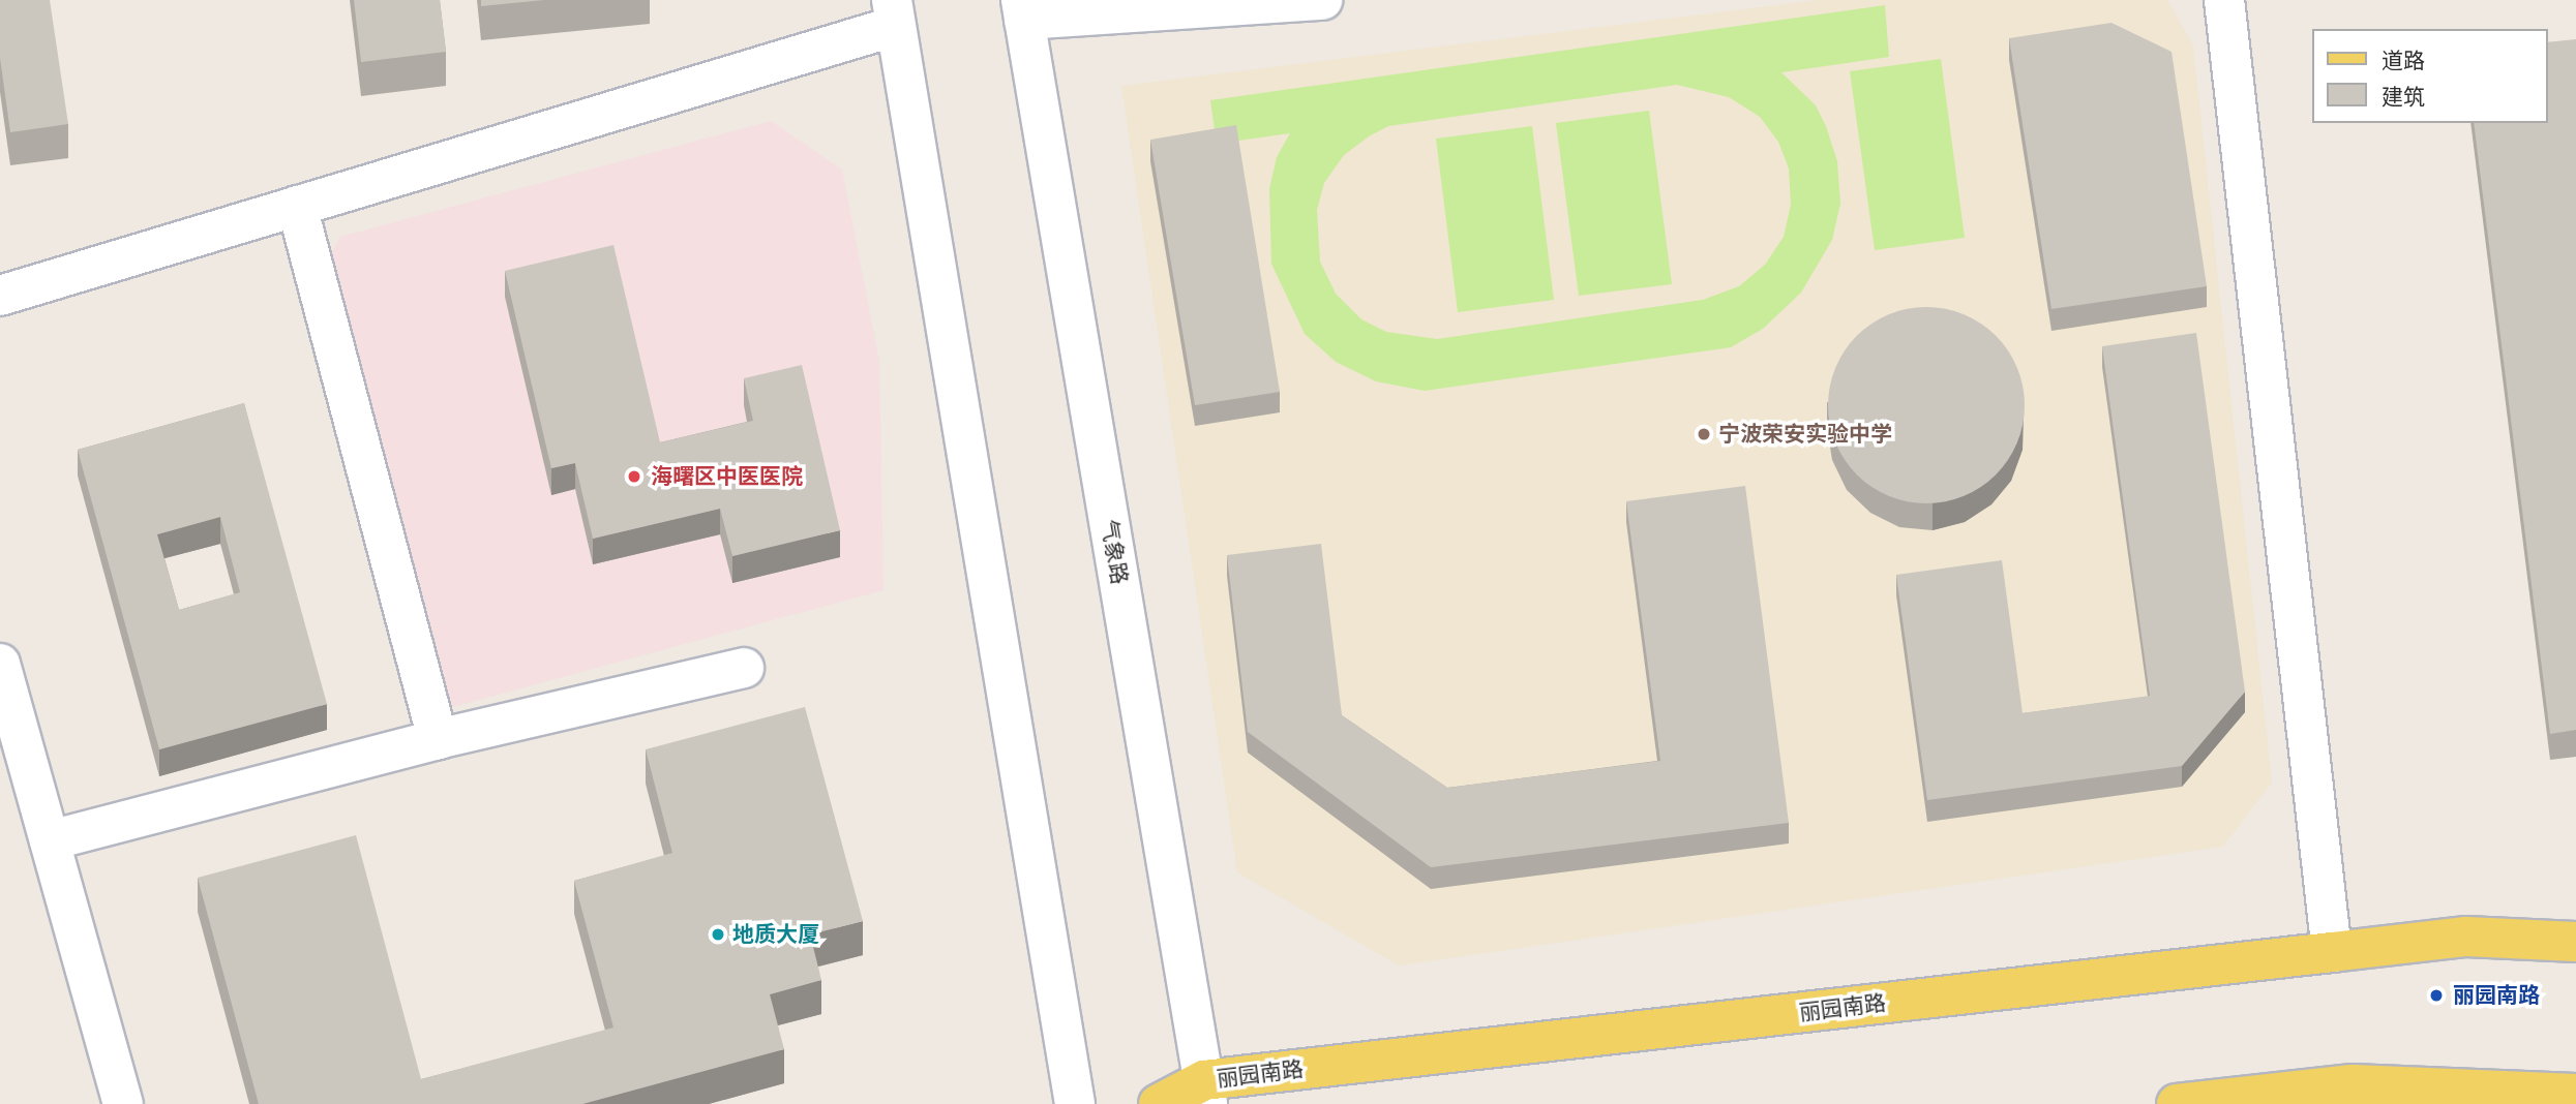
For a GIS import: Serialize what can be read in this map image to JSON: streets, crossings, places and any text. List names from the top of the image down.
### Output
{
  "streets": {
    "main road": ["丽园南路"],
    "street": ["气象路"]
  },
  "crossings": [
    ["气象路", "丽园南路"]
  ],
  "places": [
    "宁波荣安实验中学",
    "海曙区中医医院",
    "地质大厦",
    "丽园南路"
  ],
  "legend": ["道路", "建筑"]
}
